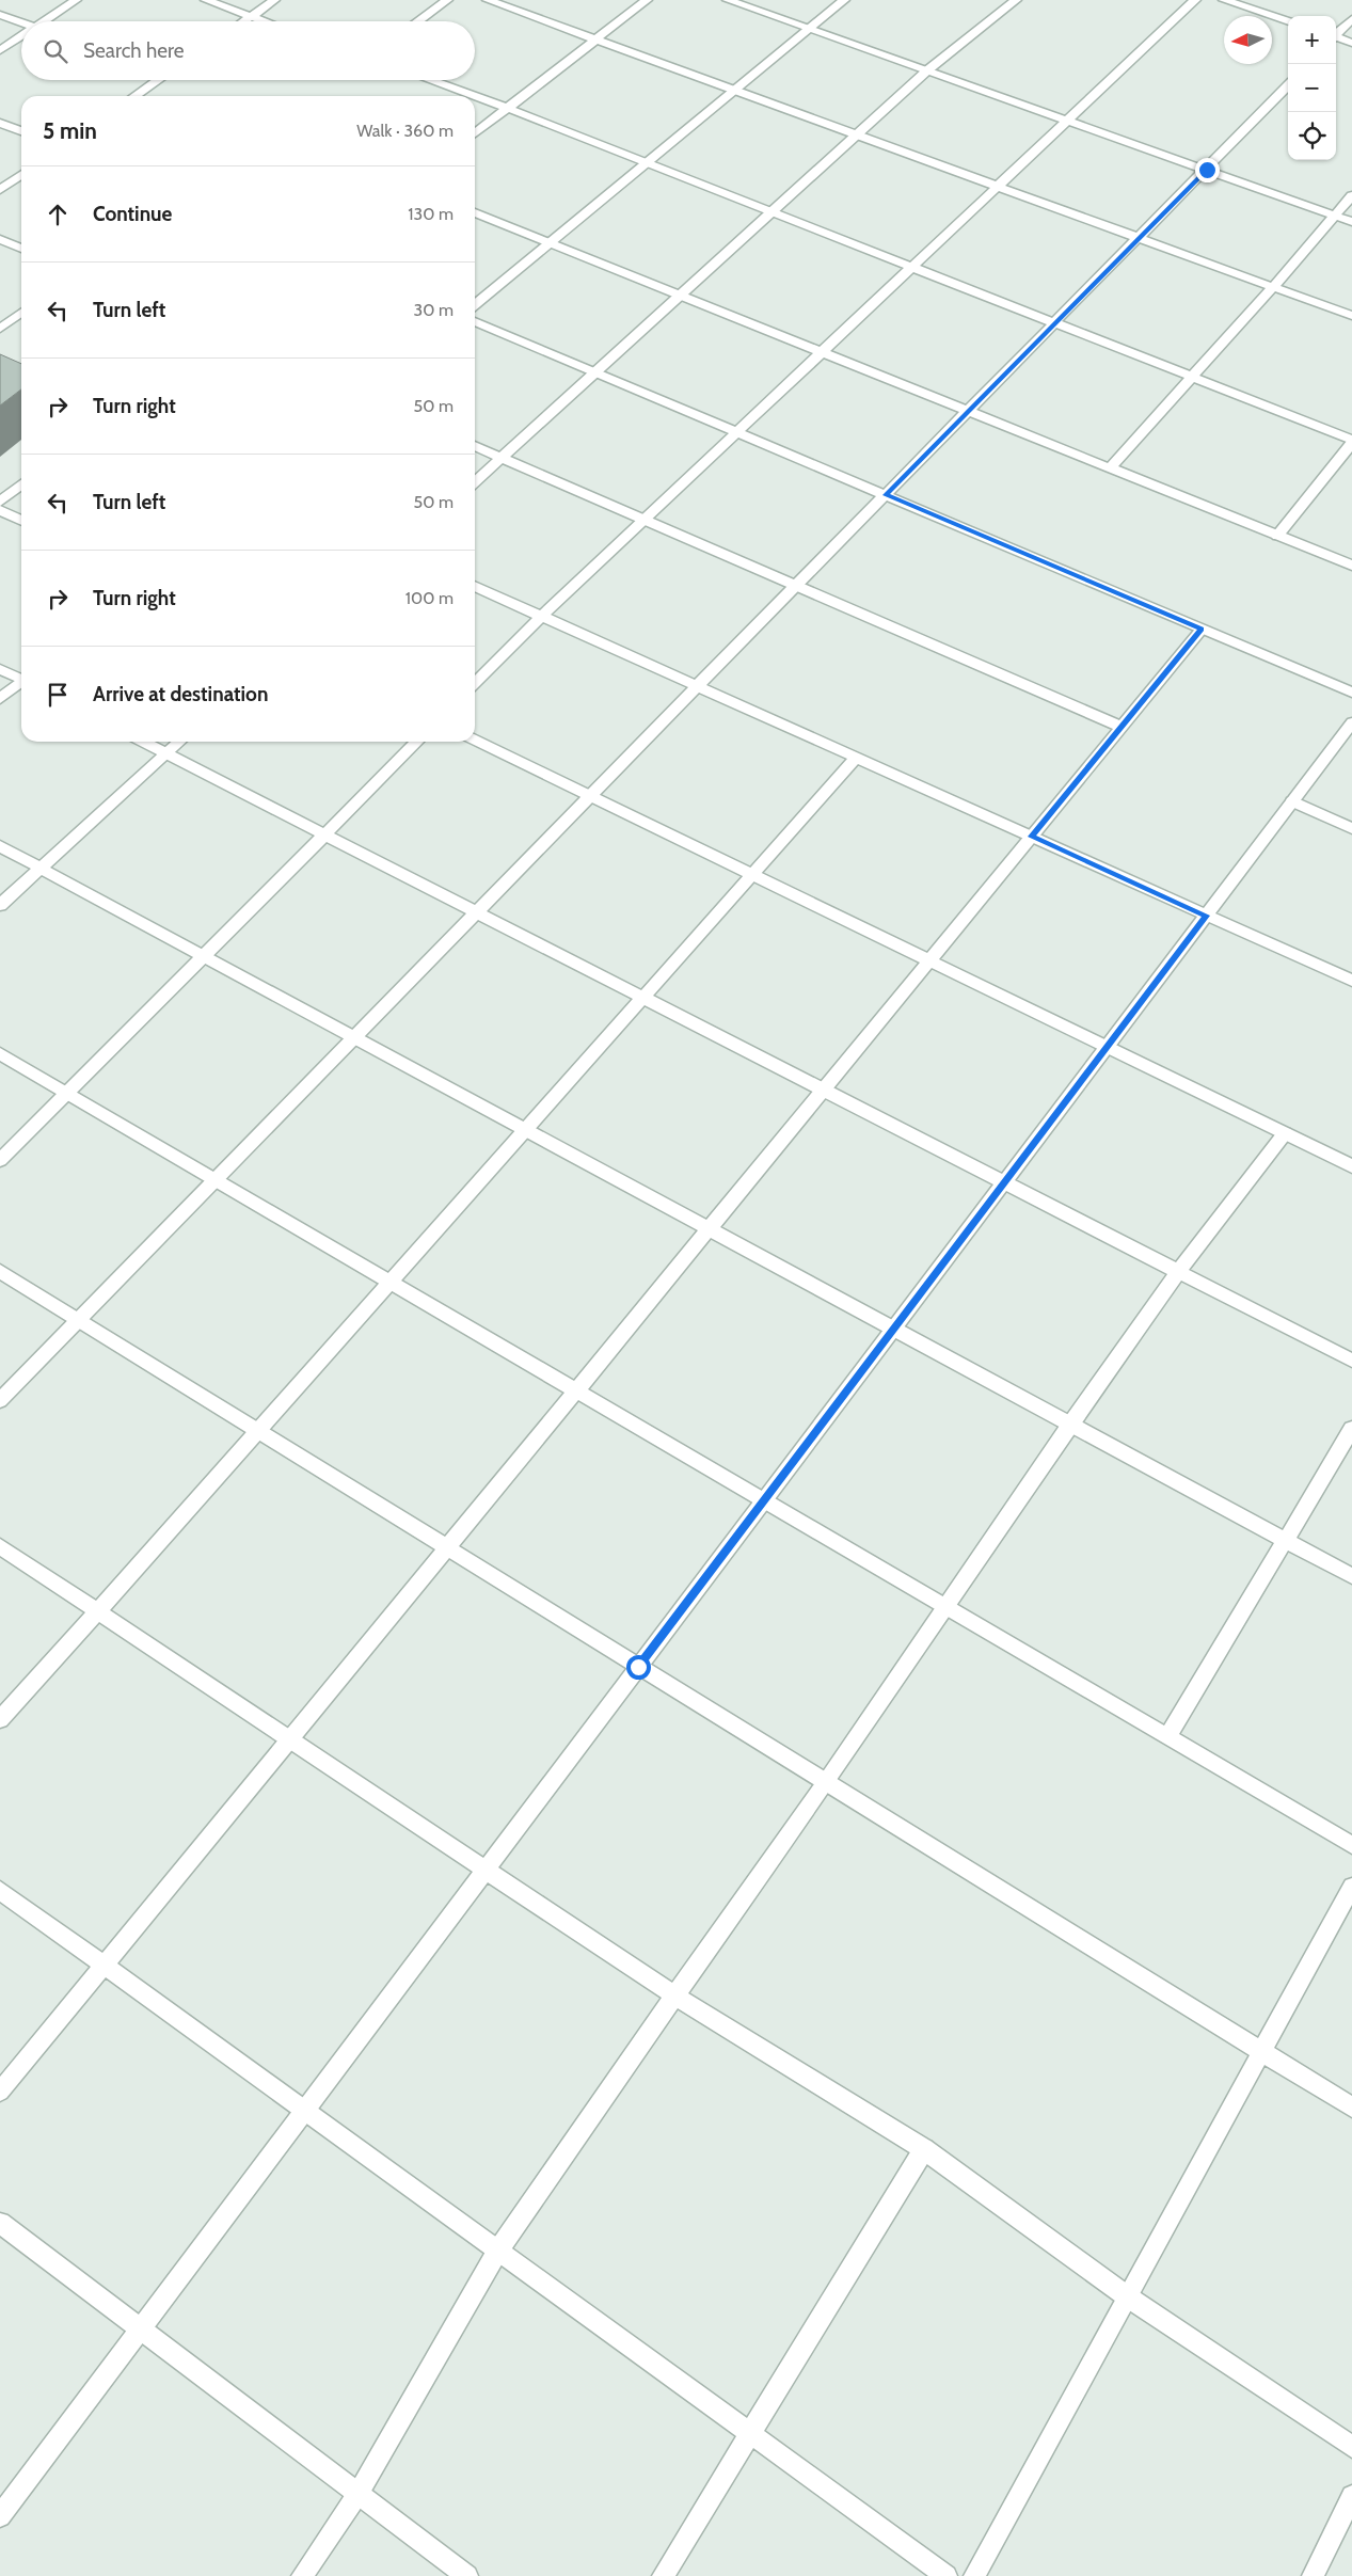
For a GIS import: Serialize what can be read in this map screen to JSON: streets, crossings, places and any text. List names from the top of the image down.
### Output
{
  "north": "left",
  "page": {
    "map_buttons": ["+", "−"],
    "search": "Search here",
    "heading": ["5 min", "Walk · 360 m"],
    "list": [
      ["Continue", "130 m"],
      ["Turn left", "30 m"],
      ["Turn right", "50 m"],
      ["Turn left", "50 m"],
      ["Turn right", "100 m"],
      "Arrive at destination"
    ]
  }
}
